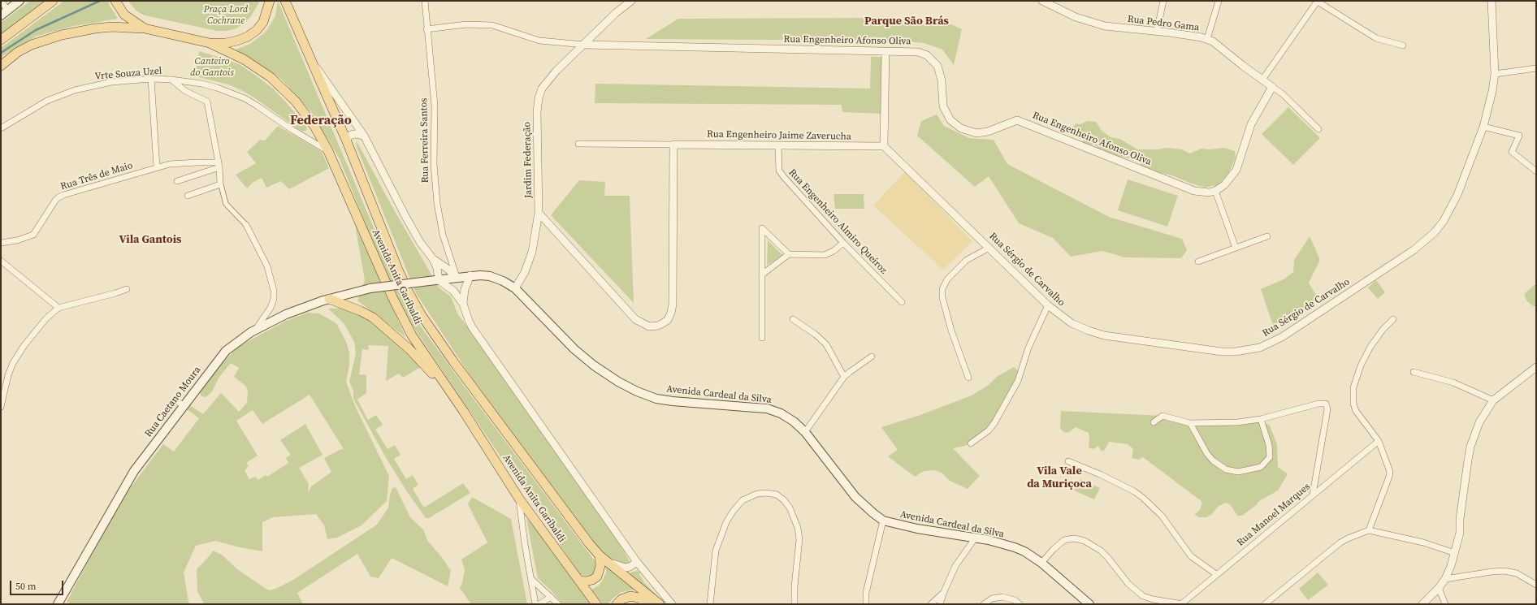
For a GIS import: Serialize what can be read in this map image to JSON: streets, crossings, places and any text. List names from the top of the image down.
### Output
{
  "streets": {
    "main road": ["Avenida Anita Garibaldi", "Avenida Cardeal da Silva", "Rua Caetano Moura"],
    "street": [
      "Rua Pedro Gama",
      "Rua Engenheiro Afonso Oliva",
      "Vrte Souza Uzel",
      "Rua Engenheiro Jaime Zaverucha",
      "Rua Ferreira Santos",
      "Jardim Federação",
      "Rua Três de Maio",
      "Rua Engenheiro Almiro Queiroz",
      "Rua Sérgio de Carvalho",
      "Rua Manoel Marques"
    ]
  },
  "crossings": [
    ["Rua Engenheiro Afonso Oliva", "Jardim Federação"],
    ["Vrte Souza Uzel", "Avenida Anita Garibaldi"],
    ["Rua Engenheiro Jaime Zaverucha", "Rua Engenheiro Almiro Queiroz"],
    ["Rua Engenheiro Jaime Zaverucha", "Rua Sérgio de Carvalho"],
    ["Rua Ferreira Santos", "Avenida Anita Garibaldi"],
    ["Rua Ferreira Santos", "Avenida Cardeal da Silva"],
    ["Jardim Federação", "Avenida Cardeal da Silva"],
    ["Avenida Anita Garibaldi", "Avenida Cardeal da Silva"],
    ["Avenida Cardeal da Silva", "Rua Caetano Moura"]
  ],
  "districts": [
    "Parque São Brás",
    "Federação",
    "Vila Gantois",
    "Vila Vale da Muriçoca"
  ],
  "parks": ["Praça Lord Cochrane", "Canteiro do Gantois"],
  "scale_bar": "50 m"
}
